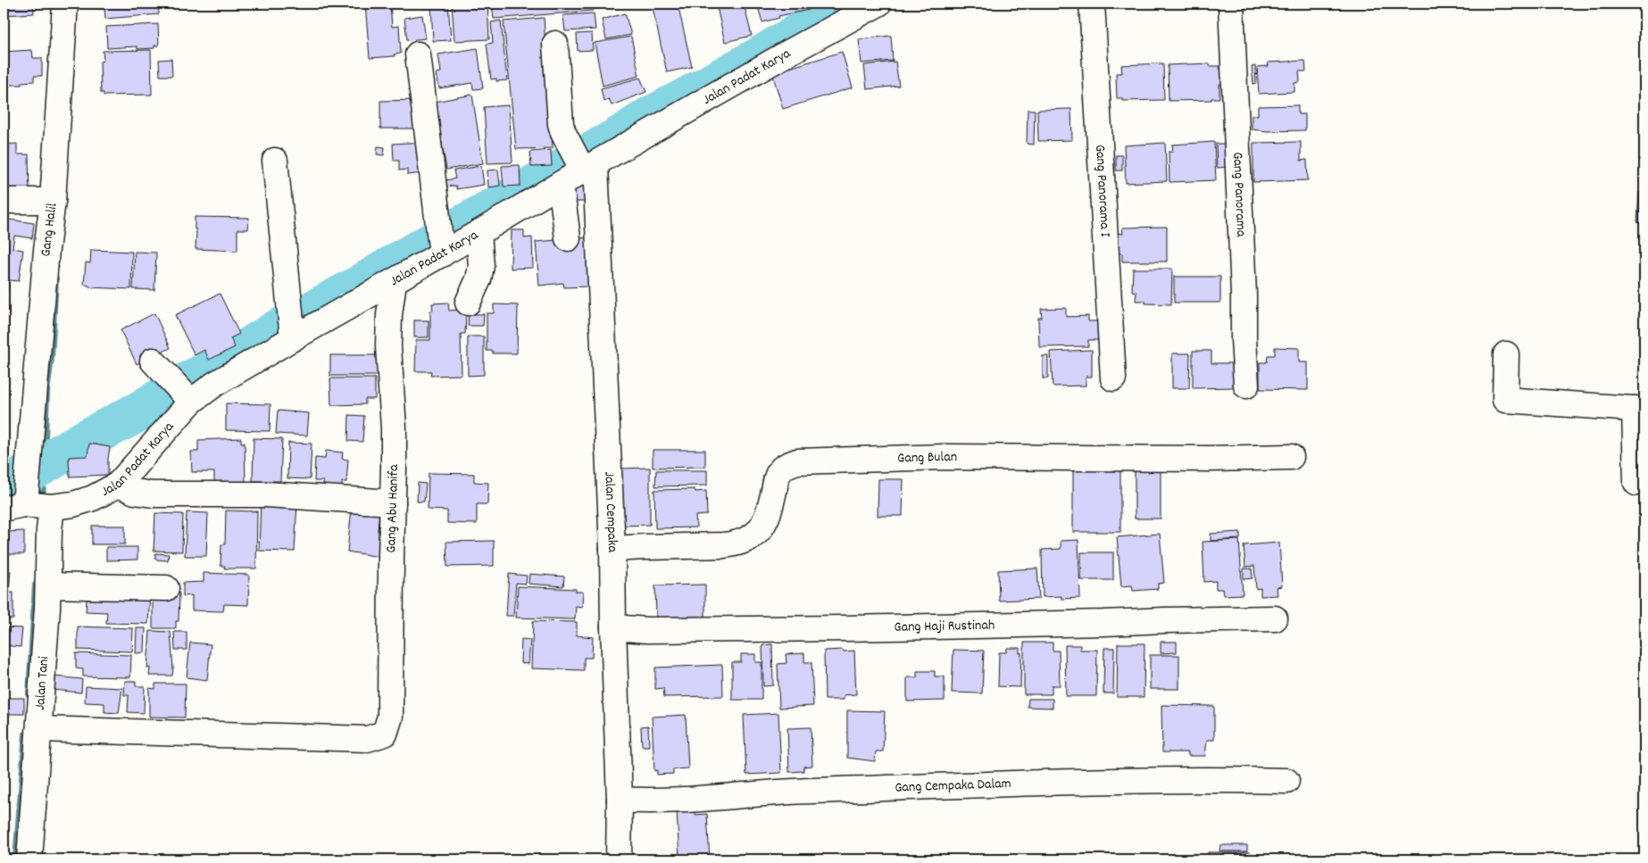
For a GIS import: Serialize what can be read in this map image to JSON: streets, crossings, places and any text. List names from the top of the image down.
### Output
{
  "streets": {
    "street": [
      "Jalan Padat Karya",
      "Gang Panorama I",
      "Gang Panorama",
      "Gang Halil",
      "Gang Bulan",
      "Gang Abu Hanifa",
      "Jalan Cempaka",
      "Gang Haji Rustinah",
      "Jalan Tani",
      "Gang Cempaka Dalam"
    ]
  },
  "crossings": [
    ["Jalan Padat Karya", "Gang Halil"],
    ["Jalan Padat Karya", "Gang Abu Hanifa"],
    ["Jalan Padat Karya", "Jalan Cempaka"],
    ["Jalan Padat Karya", "Jalan Tani"],
    ["Gang Halil", "Jalan Tani"],
    ["Gang Bulan", "Jalan Cempaka"],
    ["Gang Abu Hanifa", "Jalan Tani"],
    ["Jalan Cempaka", "Gang Haji Rustinah"],
    ["Jalan Cempaka", "Gang Cempaka Dalam"]
  ]
}
